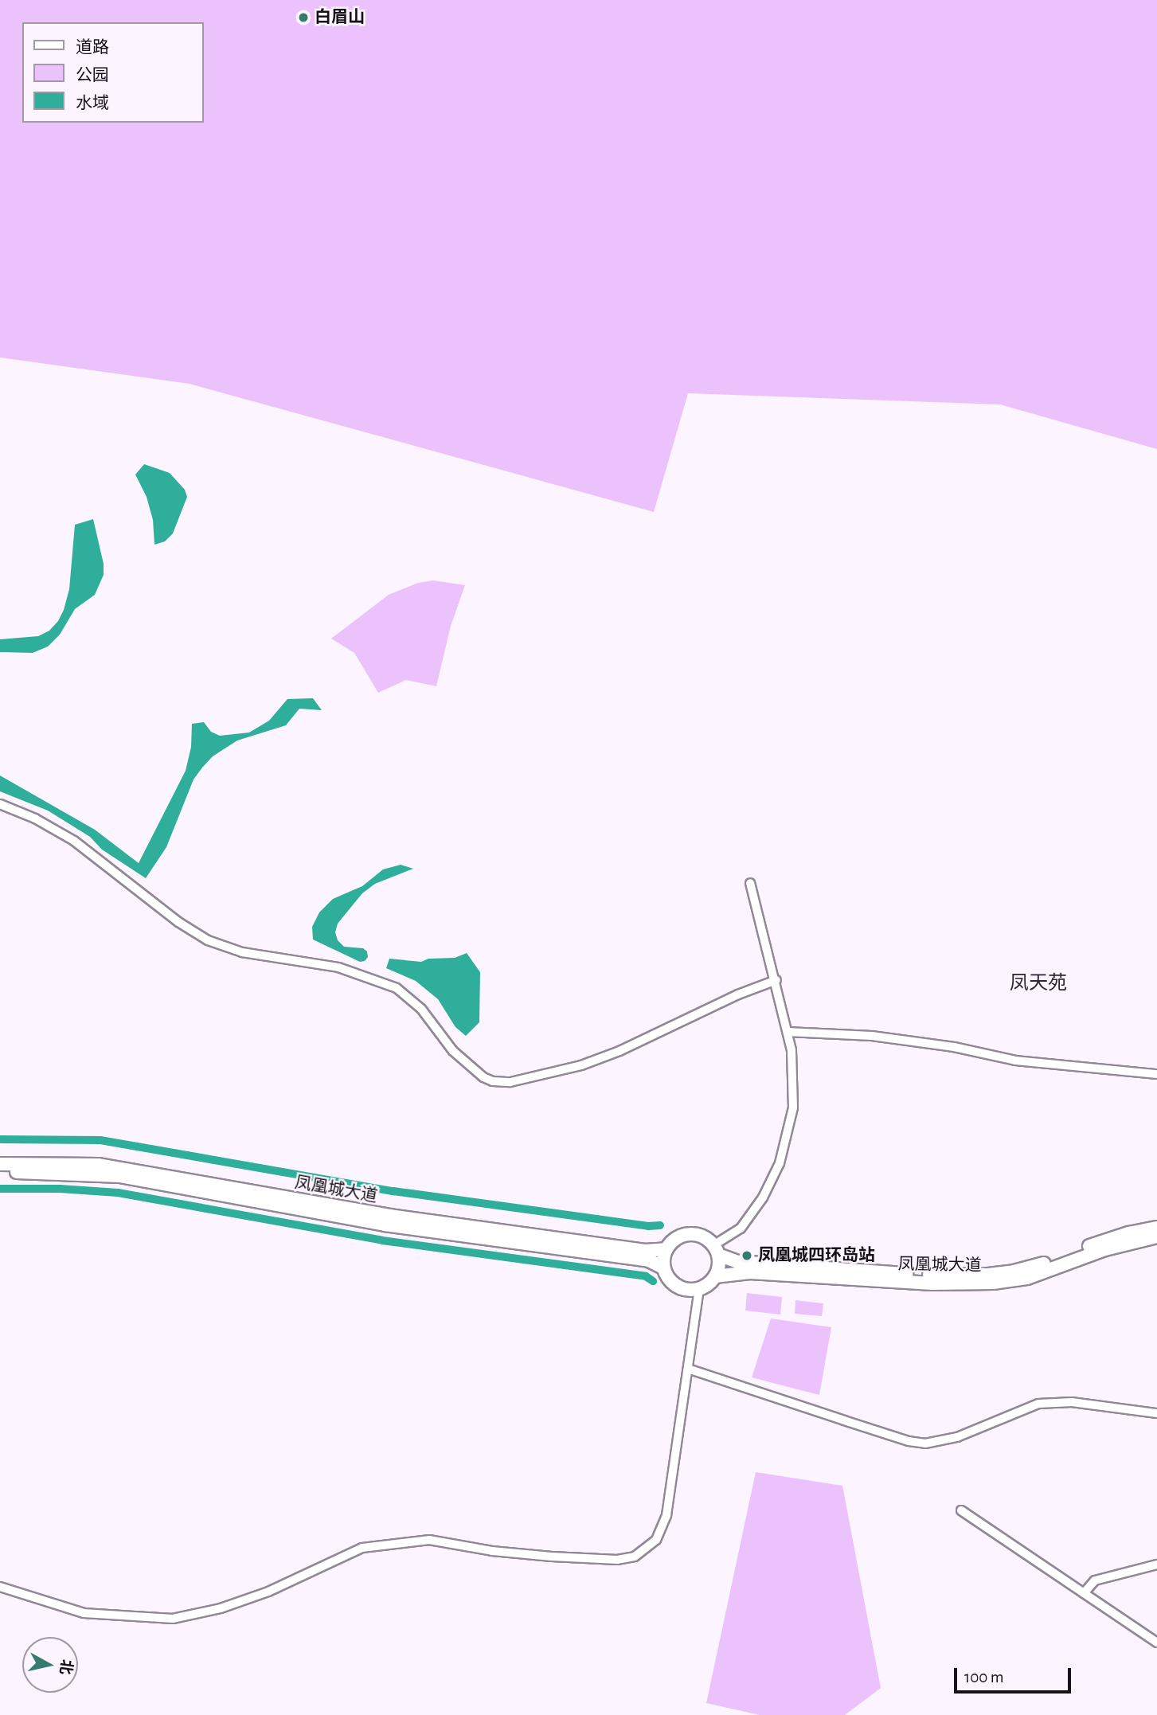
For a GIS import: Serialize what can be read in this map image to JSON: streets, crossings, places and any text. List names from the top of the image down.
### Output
{
  "streets": {
    "main road": ["凤凰城大道"]
  },
  "districts": ["凤天苑"],
  "places": ["白眉山", "凤凰城四环岛站"],
  "legend": ["道路", "公园", "水域"],
  "scale_bar": "100 m",
  "north": "right"
}
